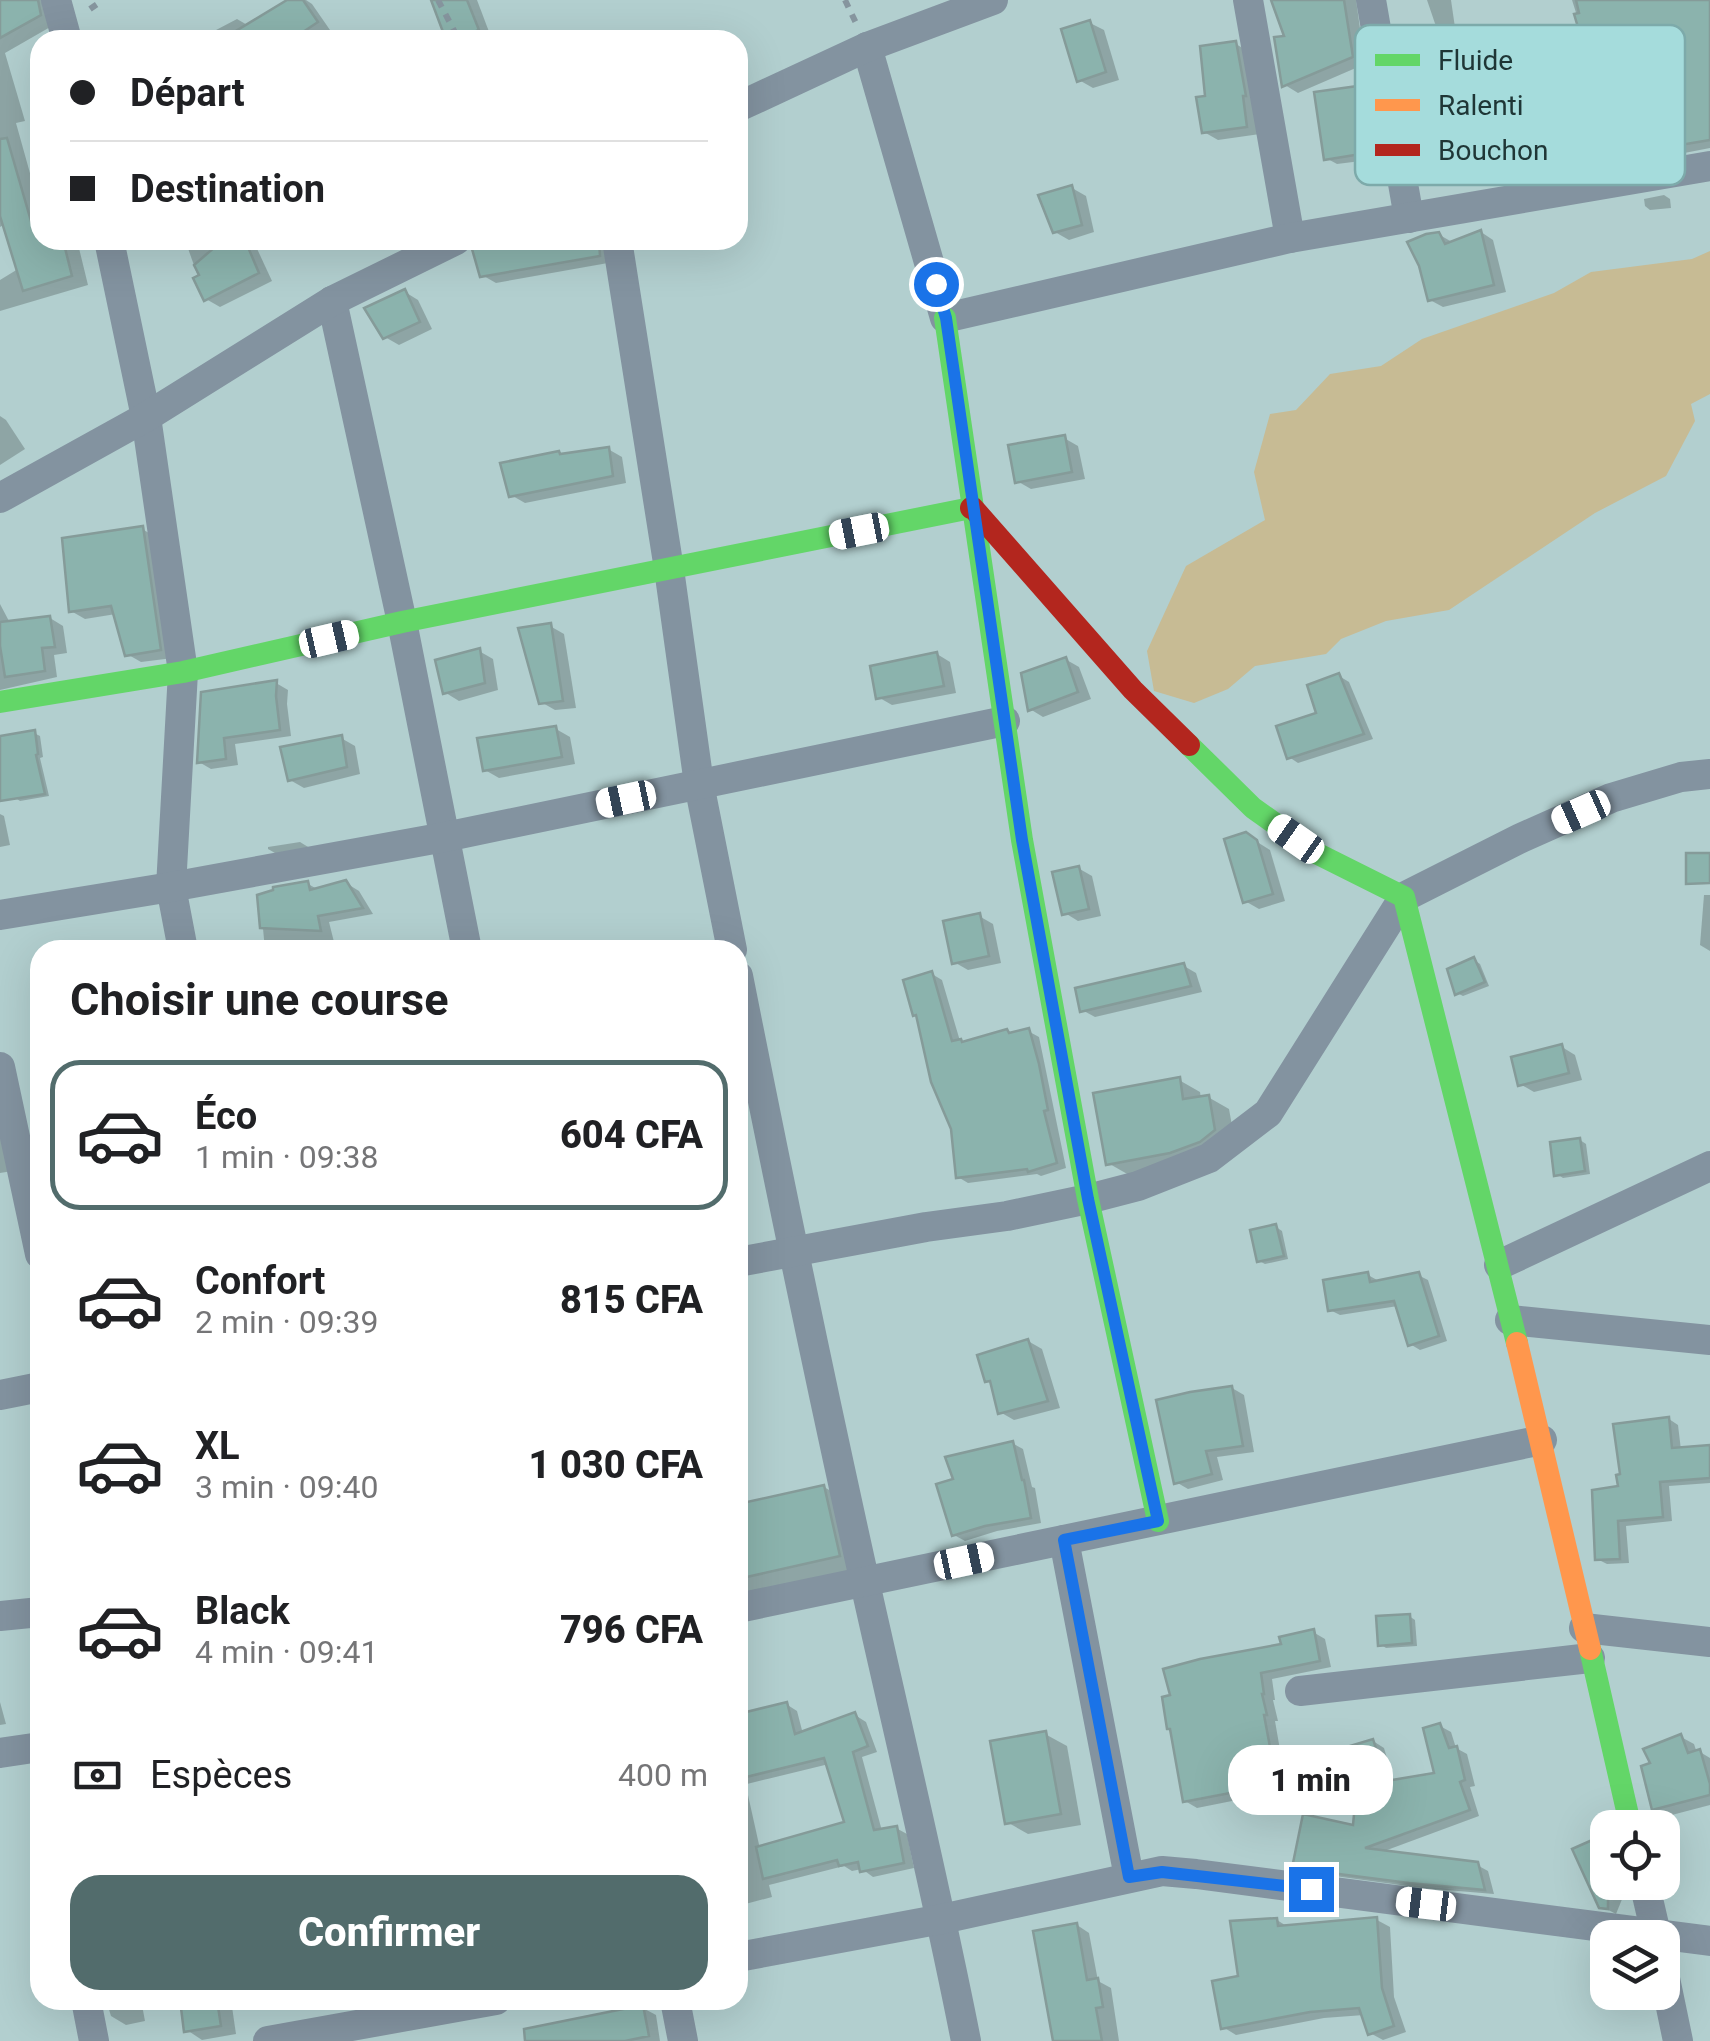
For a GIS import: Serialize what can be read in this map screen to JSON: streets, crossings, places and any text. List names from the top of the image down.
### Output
{
  "legend": ["Fluide", "Ralenti", "Bouchon"],
  "page": {
    "banner": ["Départ", "Destination"],
    "heading": "Choisir une course",
    "list": [
      {
        "name": "Éco",
        "note": "1 min · 09:38",
        "value": "604 CFA"
      },
      {
        "name": "Confort",
        "note": "2 min · 09:39",
        "value": "815 CFA"
      },
      {
        "name": "XL",
        "note": "3 min · 09:40",
        "value": "1 030 CFA"
      },
      {
        "name": "Black",
        "note": "4 min · 09:41",
        "value": "796 CFA"
      }
    ],
    "pay": ["Espèces", "400 m"],
    "bubble": "1 min",
    "buttons": "Confirmer"
  }
}
